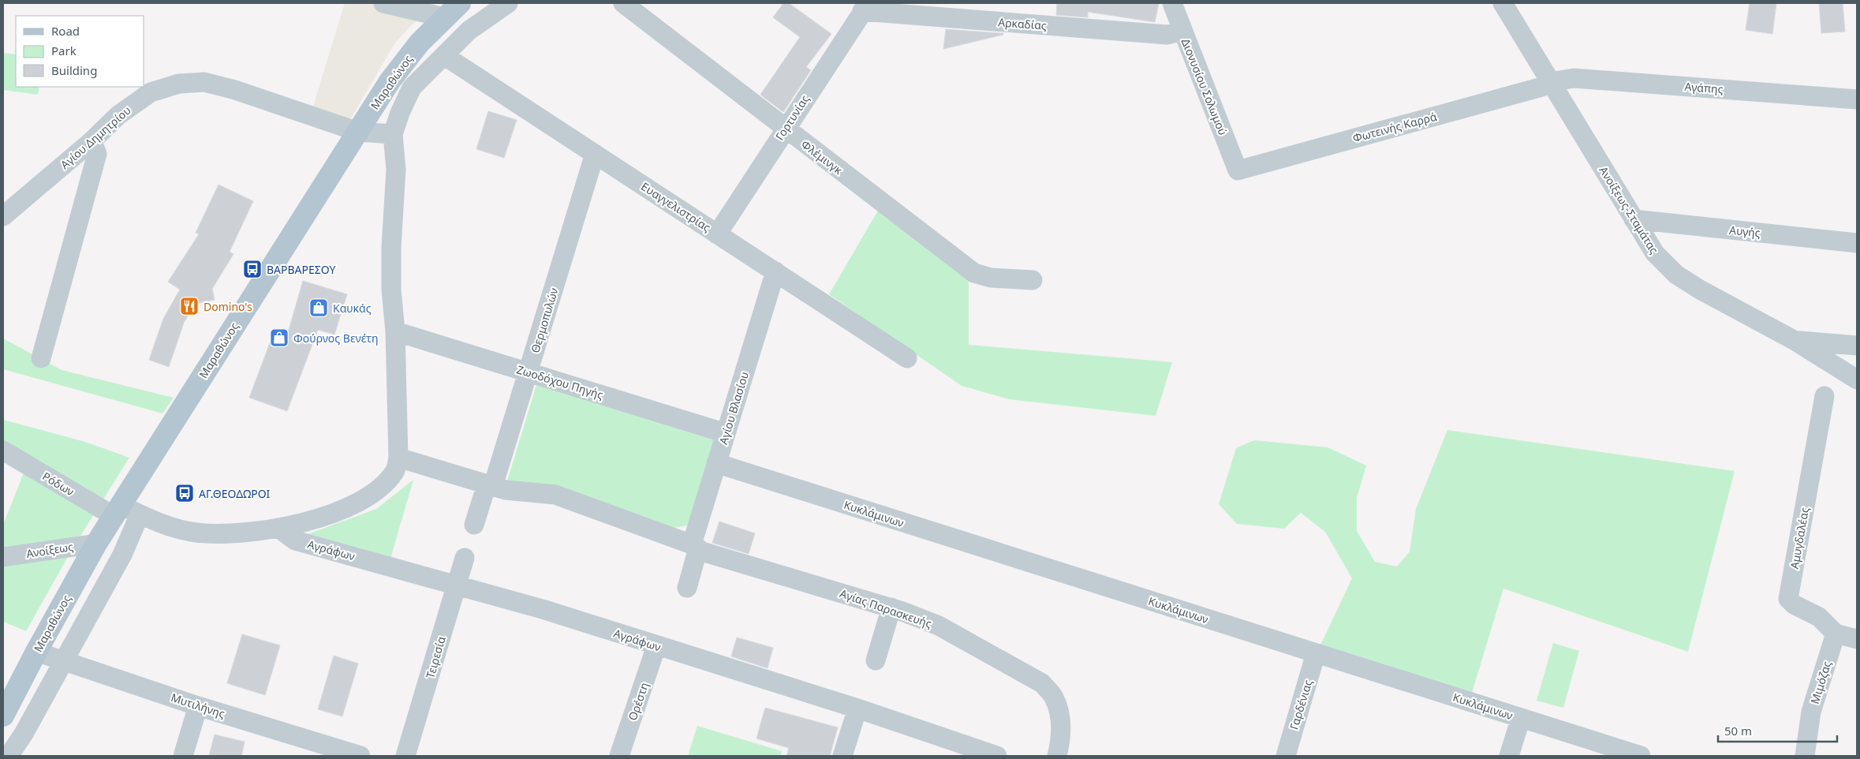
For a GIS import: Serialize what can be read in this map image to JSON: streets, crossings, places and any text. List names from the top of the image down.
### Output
{
  "streets": {
    "main road": ["Μαραθώνος"],
    "street": [
      "Αρκαδίας",
      "Διονυσίου Σολωμού",
      "Αγάπης",
      "Γορτυνίας",
      "Φωτεινής Καρρά",
      "Αγίου Δημητρίου",
      "Φλέμινγκ",
      "Ευαγγελιστρίας",
      "Ανοίξεως-Σταμάτας",
      "Αυγής",
      "Θερμοπυλών",
      "Ζωοδόχου Πηγής",
      "Αγίου Βλασίου",
      "Ρόδων",
      "Κυκλάμινων",
      "Αμυγδαλέας",
      "Ανοίξεως",
      "Αγράφων",
      "Αγίας Παρασκευής",
      "Τειρεσία",
      "Μιμόζας",
      "Ορέστη",
      "Γαρδένιας",
      "Μυτιλήνης"
    ]
  },
  "crossings": [
    ["Αρκαδίας", "Διονυσίου Σολωμού"],
    ["Αρκαδίας", "Γορτυνίας"],
    ["Μαραθώνος", "Αγίου Δημητρίου"],
    ["Μαραθώνος", "Ρόδων"],
    ["Μαραθώνος", "Ανοίξεως"],
    ["Μαραθώνος", "Μυτιλήνης"],
    ["Διονυσίου Σολωμού", "Φωτεινής Καρρά"],
    ["Αγάπης", "Φωτεινής Καρρά"],
    ["Αγάπης", "Ανοίξεως-Σταμάτας"],
    ["Γορτυνίας", "Φλέμινγκ"],
    ["Γορτυνίας", "Ευαγγελιστρίας"],
    ["Φωτεινής Καρρά", "Ανοίξεως-Σταμάτας"],
    ["Ευαγγελιστρίας", "Θερμοπυλών"],
    ["Ευαγγελιστρίας", "Αγίου Βλασίου"],
    ["Ανοίξεως-Σταμάτας", "Αυγής"],
    ["Θερμοπυλών", "Ζωοδόχου Πηγής"],
    ["Θερμοπυλών", "Αγίας Παρασκευής"],
    ["Ζωοδόχου Πηγής", "Αγίου Βλασίου"],
    ["Αγίου Βλασίου", "Κυκλάμινων"],
    ["Αγίου Βλασίου", "Αγίας Παρασκευής"],
    ["Ρόδων", "Αγράφων"],
    ["Ρόδων", "Αγίας Παρασκευής"],
    ["Κυκλάμινων", "Γαρδένιας"],
    ["Αμυγδαλέας", "Μιμόζας"],
    ["Αγράφων", "Τειρεσία"],
    ["Αγράφων", "Ορέστη"]
  ],
  "places": {
    "bus stop": ["ΒΑΡΒΑΡΕΣΟΥ", "ΑΓ.ΘΕΟΔΩΡΟΙ"],
    "restaurant": ["Domino's"],
    "shop": ["Καυκάς", "Φούρνος Βενέτη"]
  },
  "legend": ["Road", "Park", "Building"],
  "scale_bar": "50 m"
}
